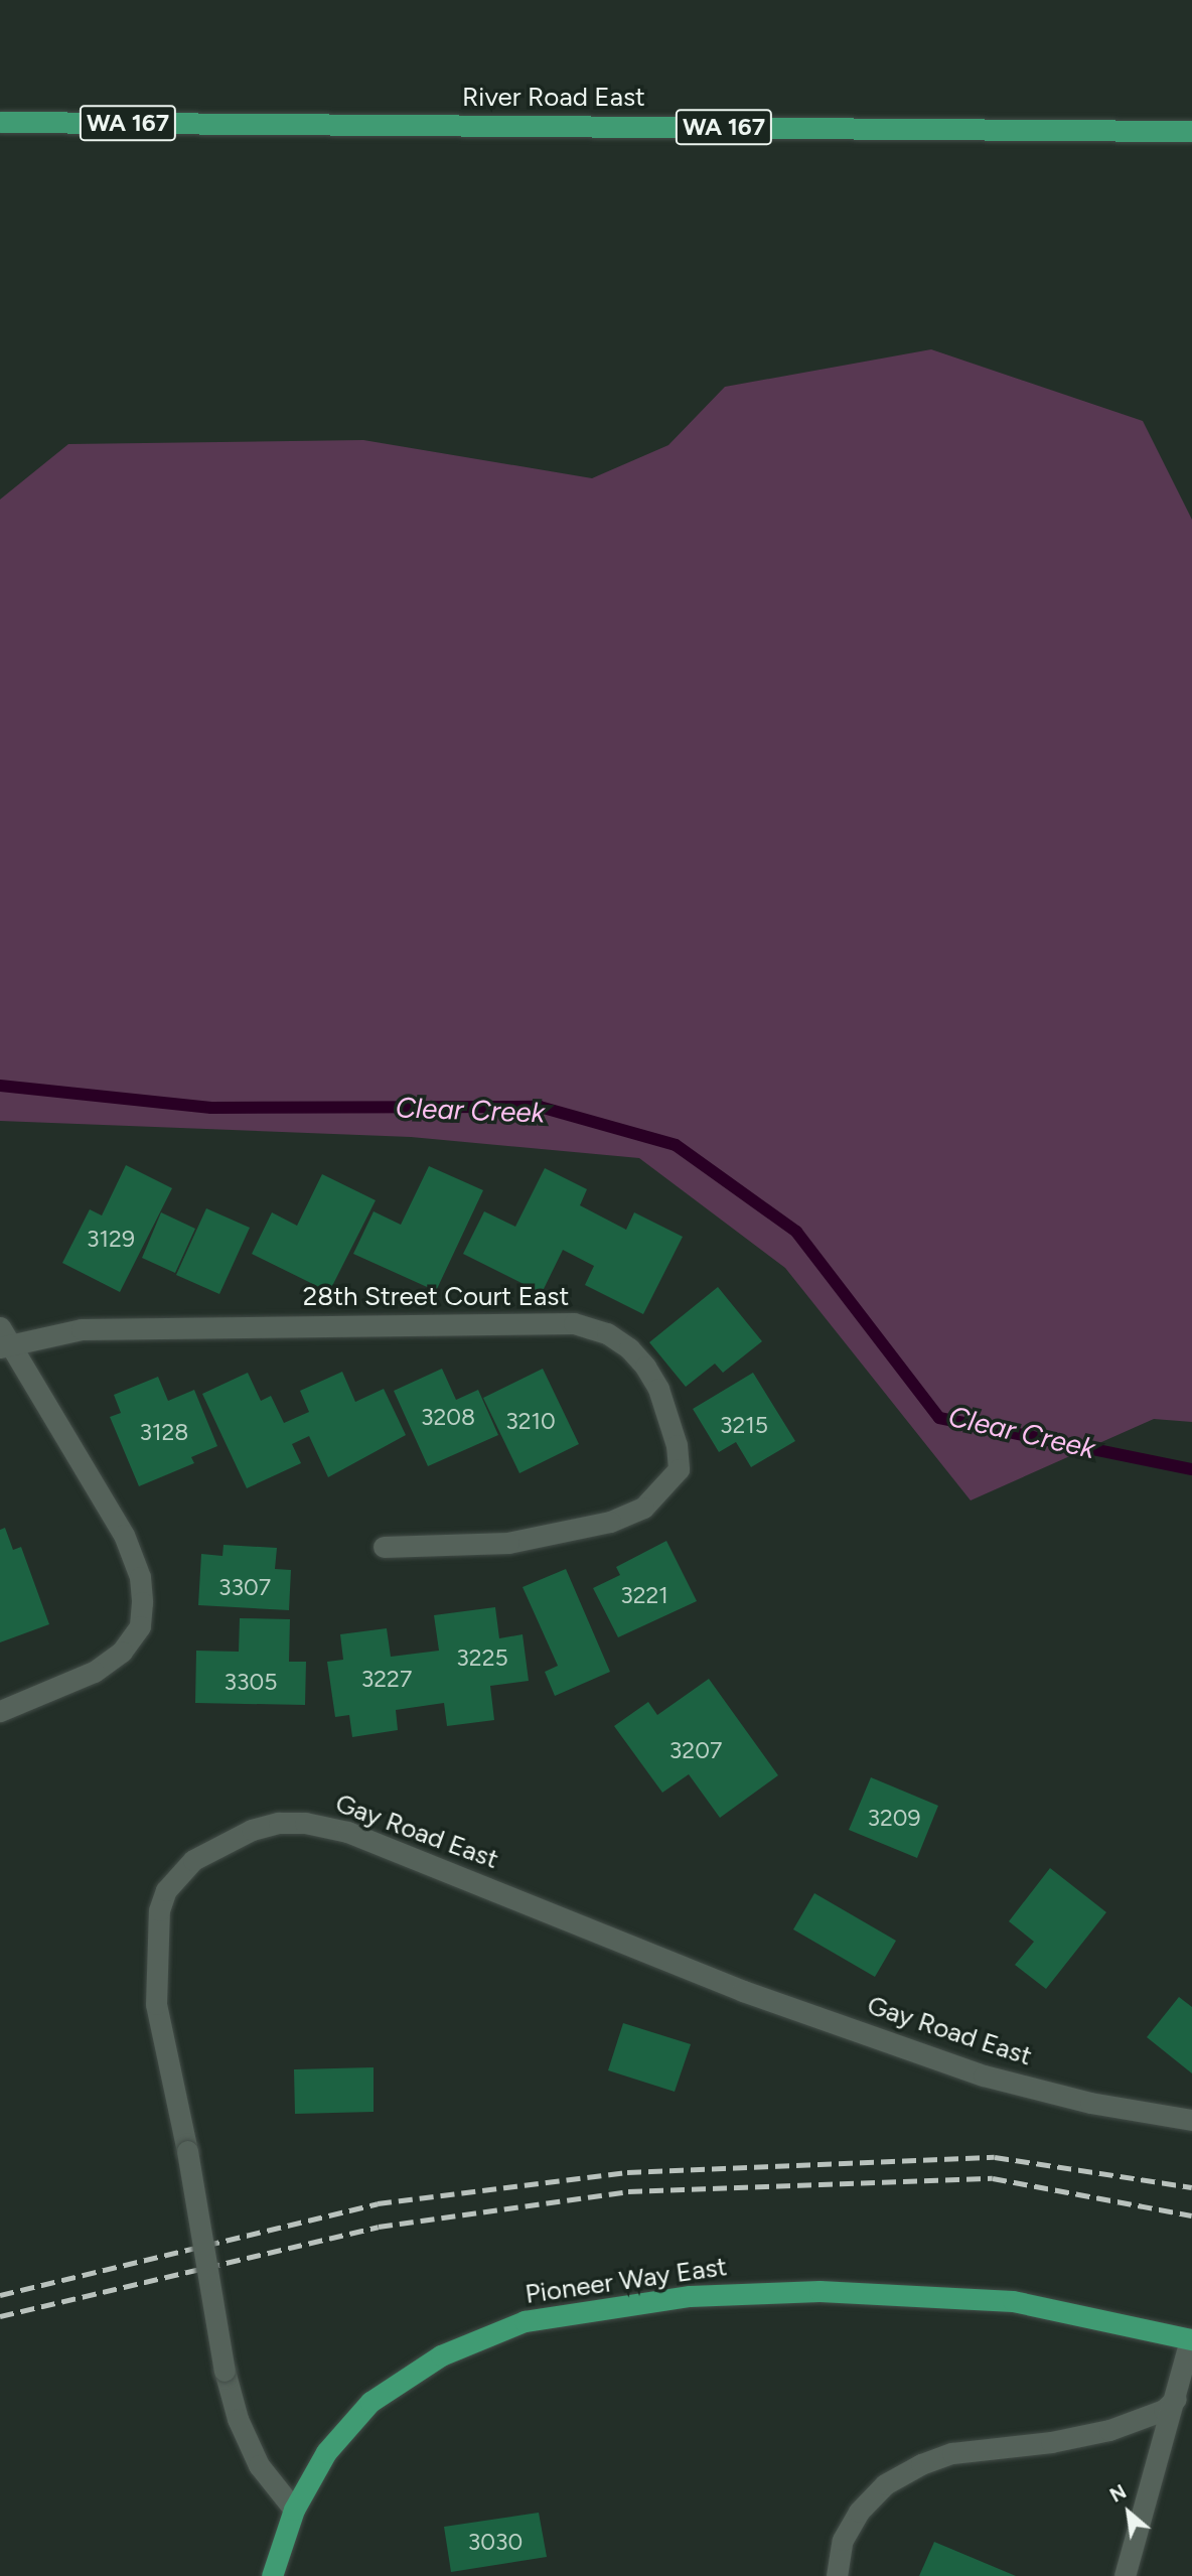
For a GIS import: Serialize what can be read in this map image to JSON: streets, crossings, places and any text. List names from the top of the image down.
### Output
{
  "streets": {
    "main road": ["River Road East", "WA 167", "Pioneer Way East"],
    "street": ["28th Street Court East", "Gay Road East"]
  },
  "crossings": [
    ["Gay Road East", "Pioneer Way East"]
  ],
  "water": ["Clear Creek"],
  "house_numbers": [
    "3129",
    "3208",
    "3210",
    "3215",
    "3128",
    "3307",
    "3221",
    "3225",
    "3227",
    "3305",
    "3207",
    "3209",
    "3030"
  ],
  "north": "top left"
}
